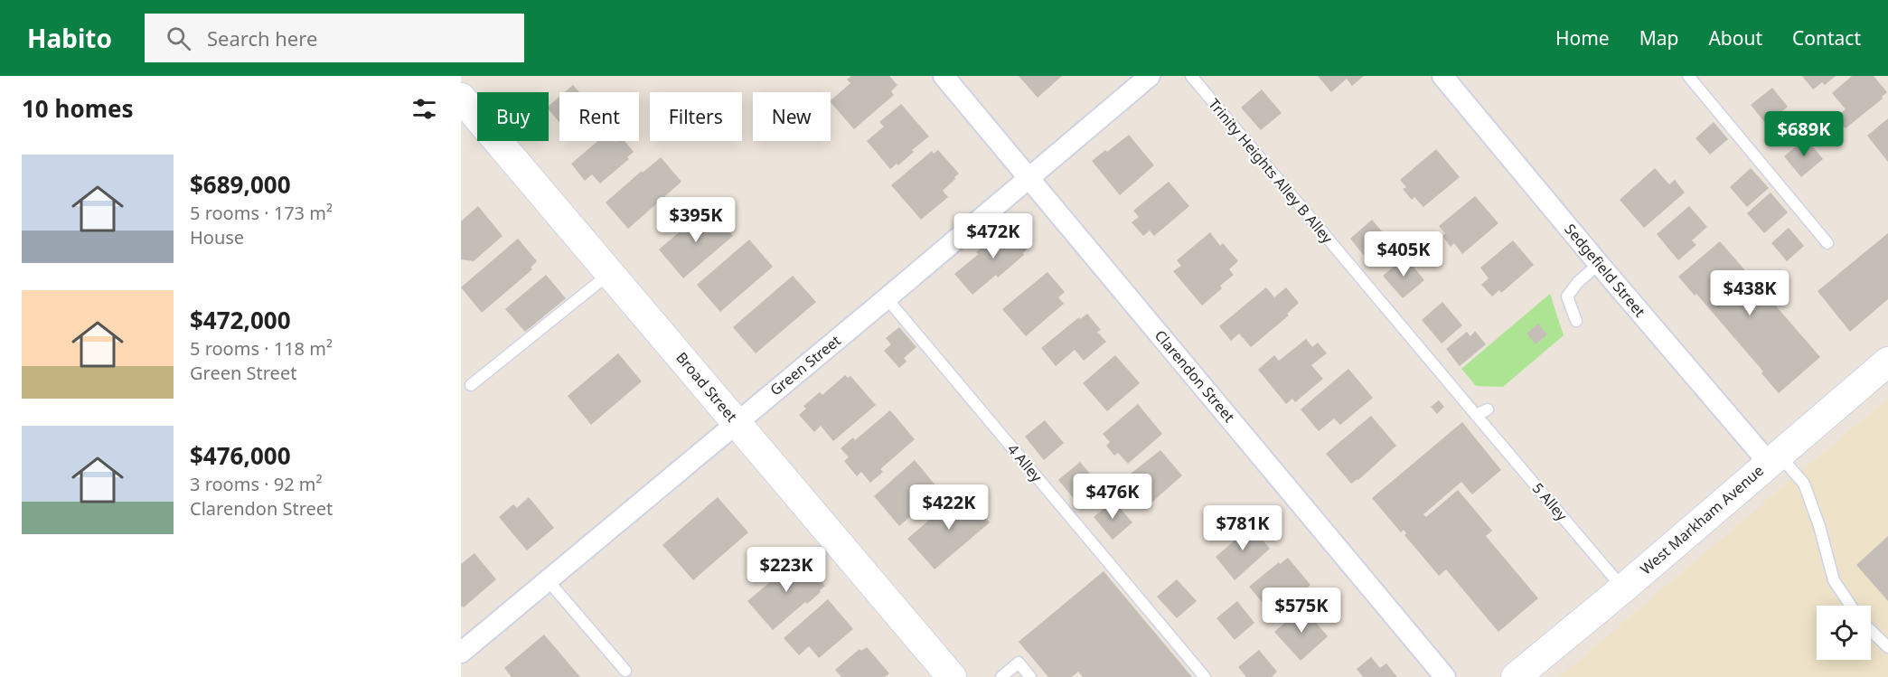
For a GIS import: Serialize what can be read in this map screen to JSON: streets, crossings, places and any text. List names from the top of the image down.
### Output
{
  "streets": {
    "street": [
      "Sedgefield Street",
      "Green Street",
      "Clarendon Street",
      "Broad Street",
      "West Markham Avenue"
    ],
    "lane": ["Trinity Heights Alley B Alley", "4 Alley", "5 Alley"]
  },
  "crossings": [
    ["Trinity Heights Alley B Alley", "5 Alley"],
    ["Sedgefield Street", "West Markham Avenue"],
    ["Green Street", "Clarendon Street"],
    ["Green Street", "Broad Street"],
    ["Green Street", "4 Alley"],
    ["5 Alley", "West Markham Avenue"]
  ],
  "page": {
    "header": "Habito",
    "search": "Search here",
    "nav": [
      "Home",
      "Map",
      "About",
      "Contact"
    ],
    "heading": "10 homes",
    "chip": [
      "Buy",
      "Rent",
      "Filters",
      "New"
    ],
    "price": [
      "$689K",
      "$395K",
      "$472K",
      "$405K",
      "$438K",
      "$476K",
      "$422K",
      "$781K",
      "$223K",
      "$575K"
    ],
    "list": [
      {
        "name": "$689,000",
        "note": "5 rooms · 173 m² · House"
      },
      {
        "name": "$472,000",
        "note": "5 rooms · 118 m² · Green Street"
      },
      {
        "name": "$476,000",
        "note": "3 rooms · 92 m² · Clarendon Street"
      }
    ]
  }
}
